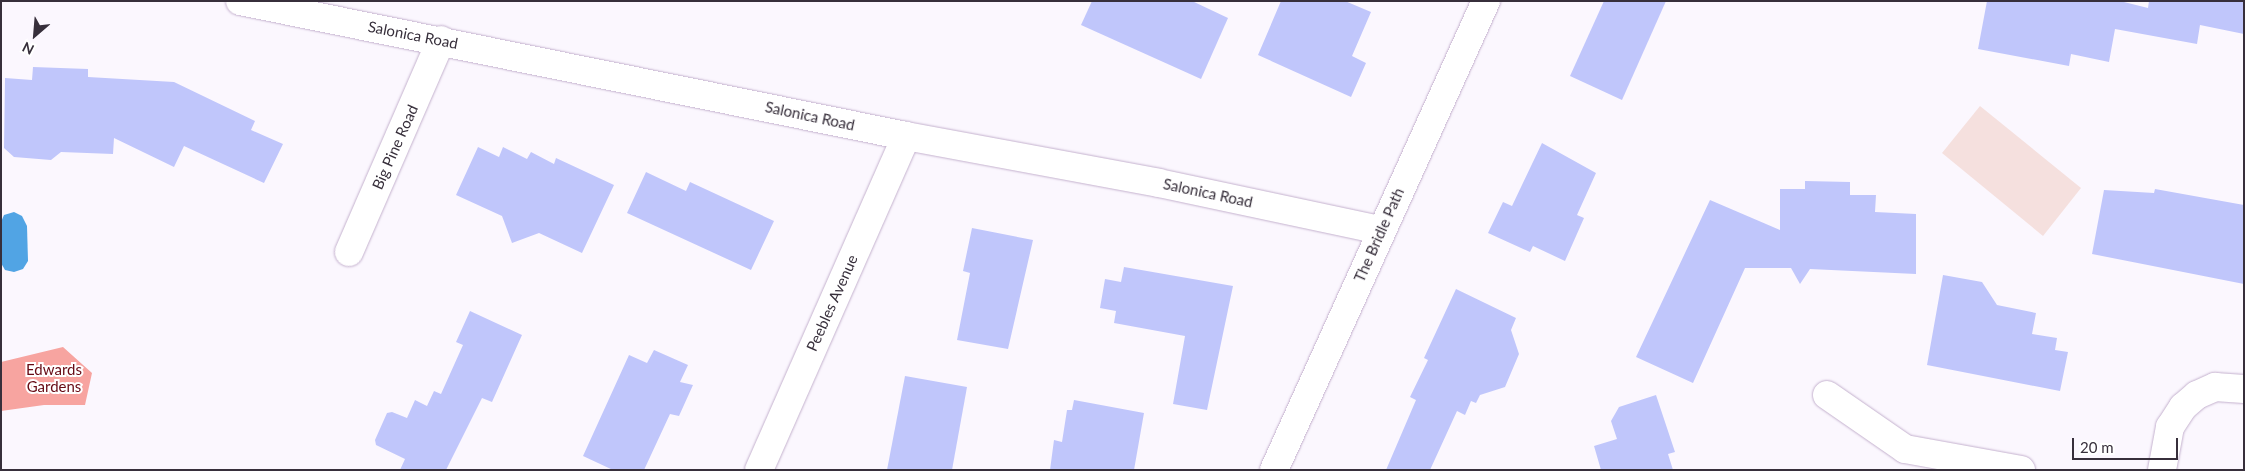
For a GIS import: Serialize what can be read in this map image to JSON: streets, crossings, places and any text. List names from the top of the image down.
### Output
{
  "streets": {
    "street": [
      "Salonica Road",
      "Big Pine Road",
      "The Bridle Path",
      "Peebles Avenue"
    ]
  },
  "crossings": [
    ["Salonica Road", "Big Pine Road"],
    ["Salonica Road", "The Bridle Path"],
    ["Salonica Road", "Peebles Avenue"]
  ],
  "parks": ["Edwards Gardens"],
  "scale_bar": "20 m",
  "north": "bottom left"
}
